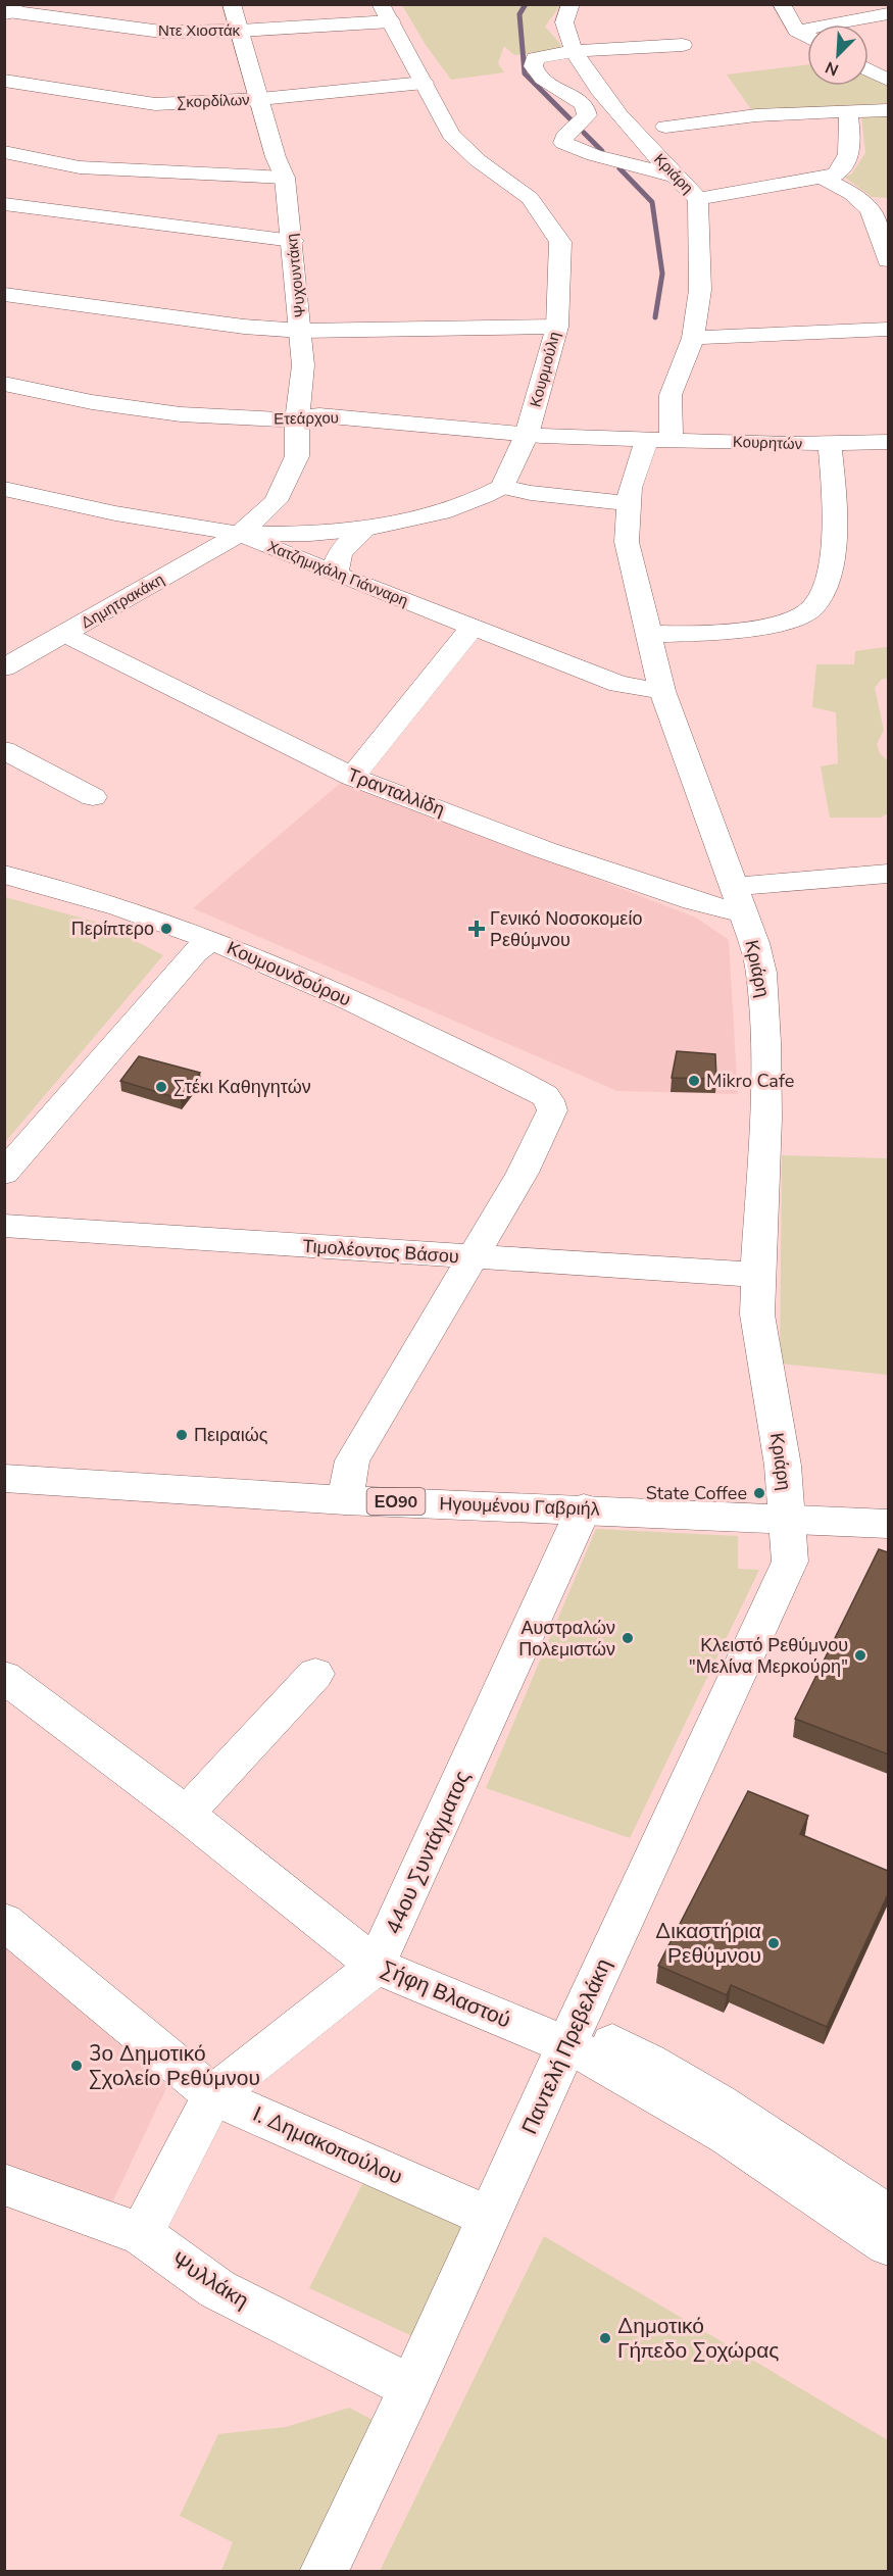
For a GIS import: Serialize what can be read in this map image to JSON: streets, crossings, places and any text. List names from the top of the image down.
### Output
{
  "streets": {
    "street": [
      "Ντε Χιοστάκ",
      "Σκορδίλων",
      "Κριάρη",
      "Ψυχουντάκη",
      "Κουρμούλη",
      "Ετεάρχου",
      "Κουρητών",
      "Χατζημιχάλη Γιάνναρη",
      "Δημητρακάκη",
      "Τρανταλλίδη",
      "Κουμουνδούρου",
      "Τιμολέοντος Βάσου",
      "ΕΟ90",
      "Ηγουμένου Γαβριήλ",
      "44ου Συντάγματος",
      "Σήφη Βλαστού",
      "Παντελή Πρεβελάκη",
      "Ι. Δημακοπούλου",
      "Ψυλλάκη"
    ]
  },
  "crossings": [
    ["Ντε Χιοστάκ", "Ψυχουντάκη"],
    ["Ντε Χιοστάκ", "Κουρμούλη"],
    ["Σκορδίλων", "Ψυχουντάκη"],
    ["Σκορδίλων", "Κουρμούλη"],
    ["Κριάρη", "Ετεάρχου"],
    ["Κριάρη", "Κουρητών"],
    ["Κριάρη", "Χατζημιχάλη Γιάνναρη"],
    ["Κριάρη", "Τρανταλλίδη"],
    ["Κριάρη", "Τιμολέοντος Βάσου"],
    ["Κριάρη", "Ηγουμένου Γαβριήλ"],
    ["Κριάρη", "Παντελή Πρεβελάκη"],
    ["Ψυχουντάκη", "Ετεάρχου"],
    ["Ψυχουντάκη", "Χατζημιχάλη Γιάνναρη"],
    ["Ψυχουντάκη", "Δημητρακάκη"],
    ["Κουρμούλη", "Ετεάρχου"],
    ["Ετεάρχου", "Κουρητών"],
    ["Χατζημιχάλη Γιάνναρη", "Δημητρακάκη"],
    ["Δημητρακάκη", "Τρανταλλίδη"],
    ["Κουμουνδούρου", "Τιμολέοντος Βάσου"],
    ["Ηγουμένου Γαβριήλ", "44ου Συντάγματος"],
    ["Ηγουμένου Γαβριήλ", "Παντελή Πρεβελάκη"],
    ["44ου Συντάγματος", "Σήφη Βλαστού"],
    ["44ου Συντάγματος", "Ι. Δημακοπούλου"],
    ["44ου Συντάγματος", "Ψυλλάκη"],
    ["Σήφη Βλαστού", "Παντελή Πρεβελάκη"],
    ["Παντελή Πρεβελάκη", "Ι. Δημακοπούλου"],
    ["Παντελή Πρεβελάκη", "Ψυλλάκη"]
  ],
  "places": {
    "other": [
      "Περίπτερο",
      "Mikro Cafe",
      "Στέκι Καθηγητών",
      "Πειραιώς",
      "State Coffee",
      "Αυστραλών Πολεμιστών",
      "Κλειστό Ρεθύμνου \"Μελίνα Μερκούρη\"",
      "Δικαστήρια Ρεθύμνου",
      "3ο Δημοτικό Σχολείο Ρεθύμνου",
      "Δημοτικό Γήπεδο Σοχώρας"
    ],
    "health": ["Γενικό Νοσοκομείο Ρεθύμνου"]
  },
  "north": "bottom left"
}
